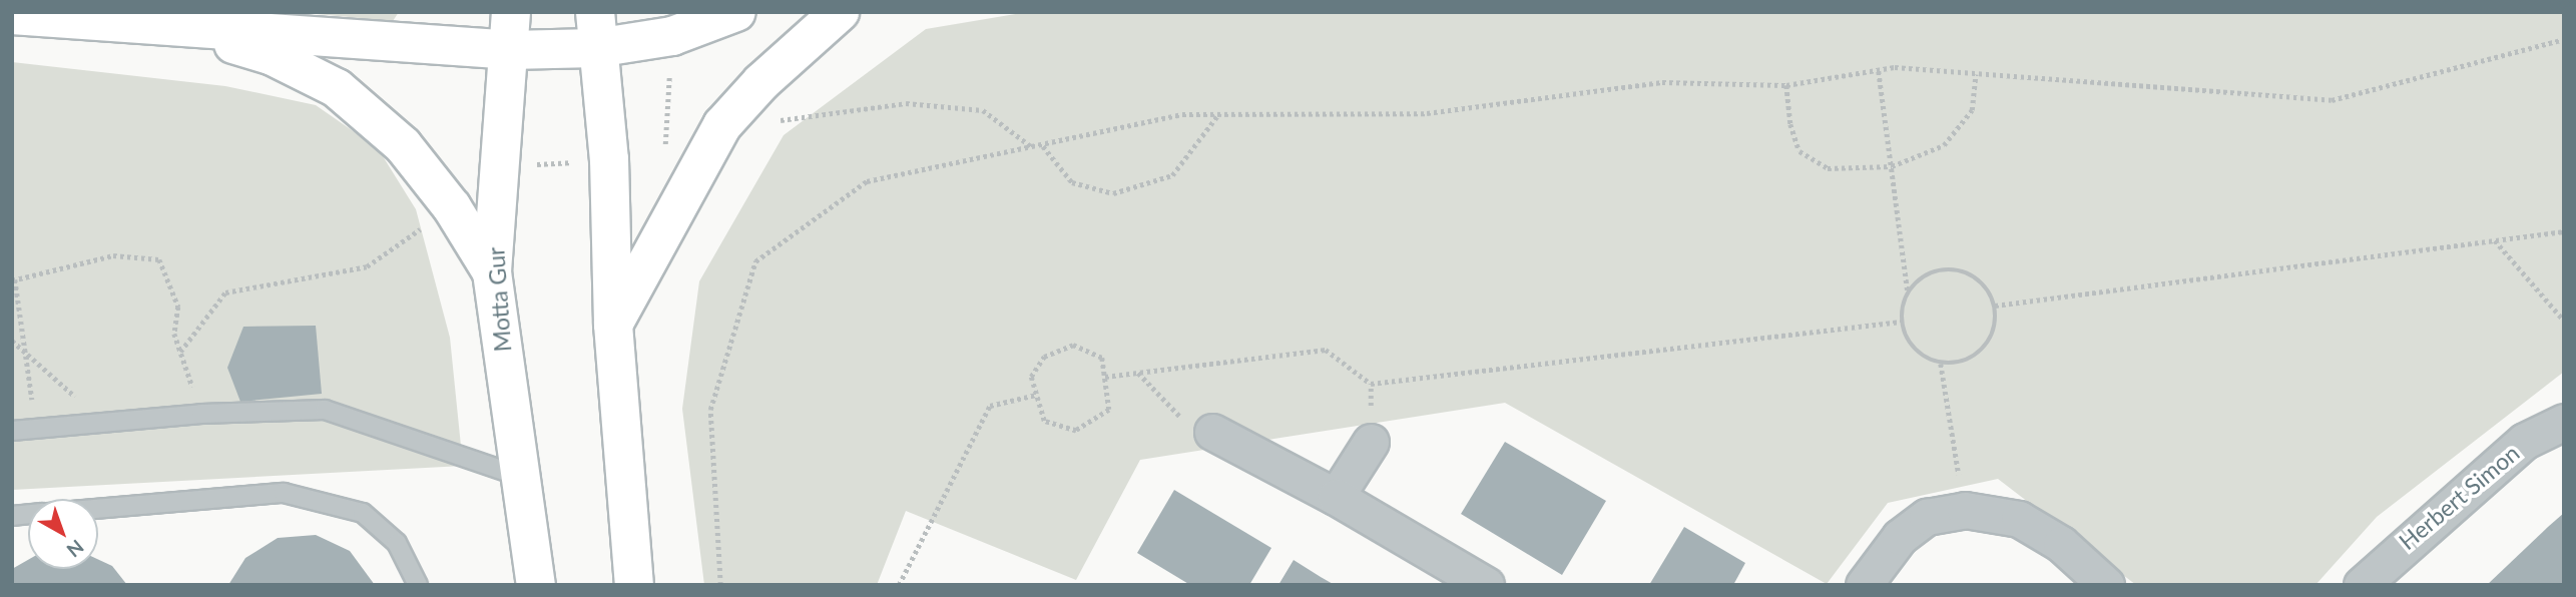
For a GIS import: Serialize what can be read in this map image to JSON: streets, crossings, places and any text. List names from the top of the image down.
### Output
{
  "streets": {
    "main road": ["Motta Gur"],
    "street": ["Herbert Simon"]
  },
  "north": "bottom right"
}
